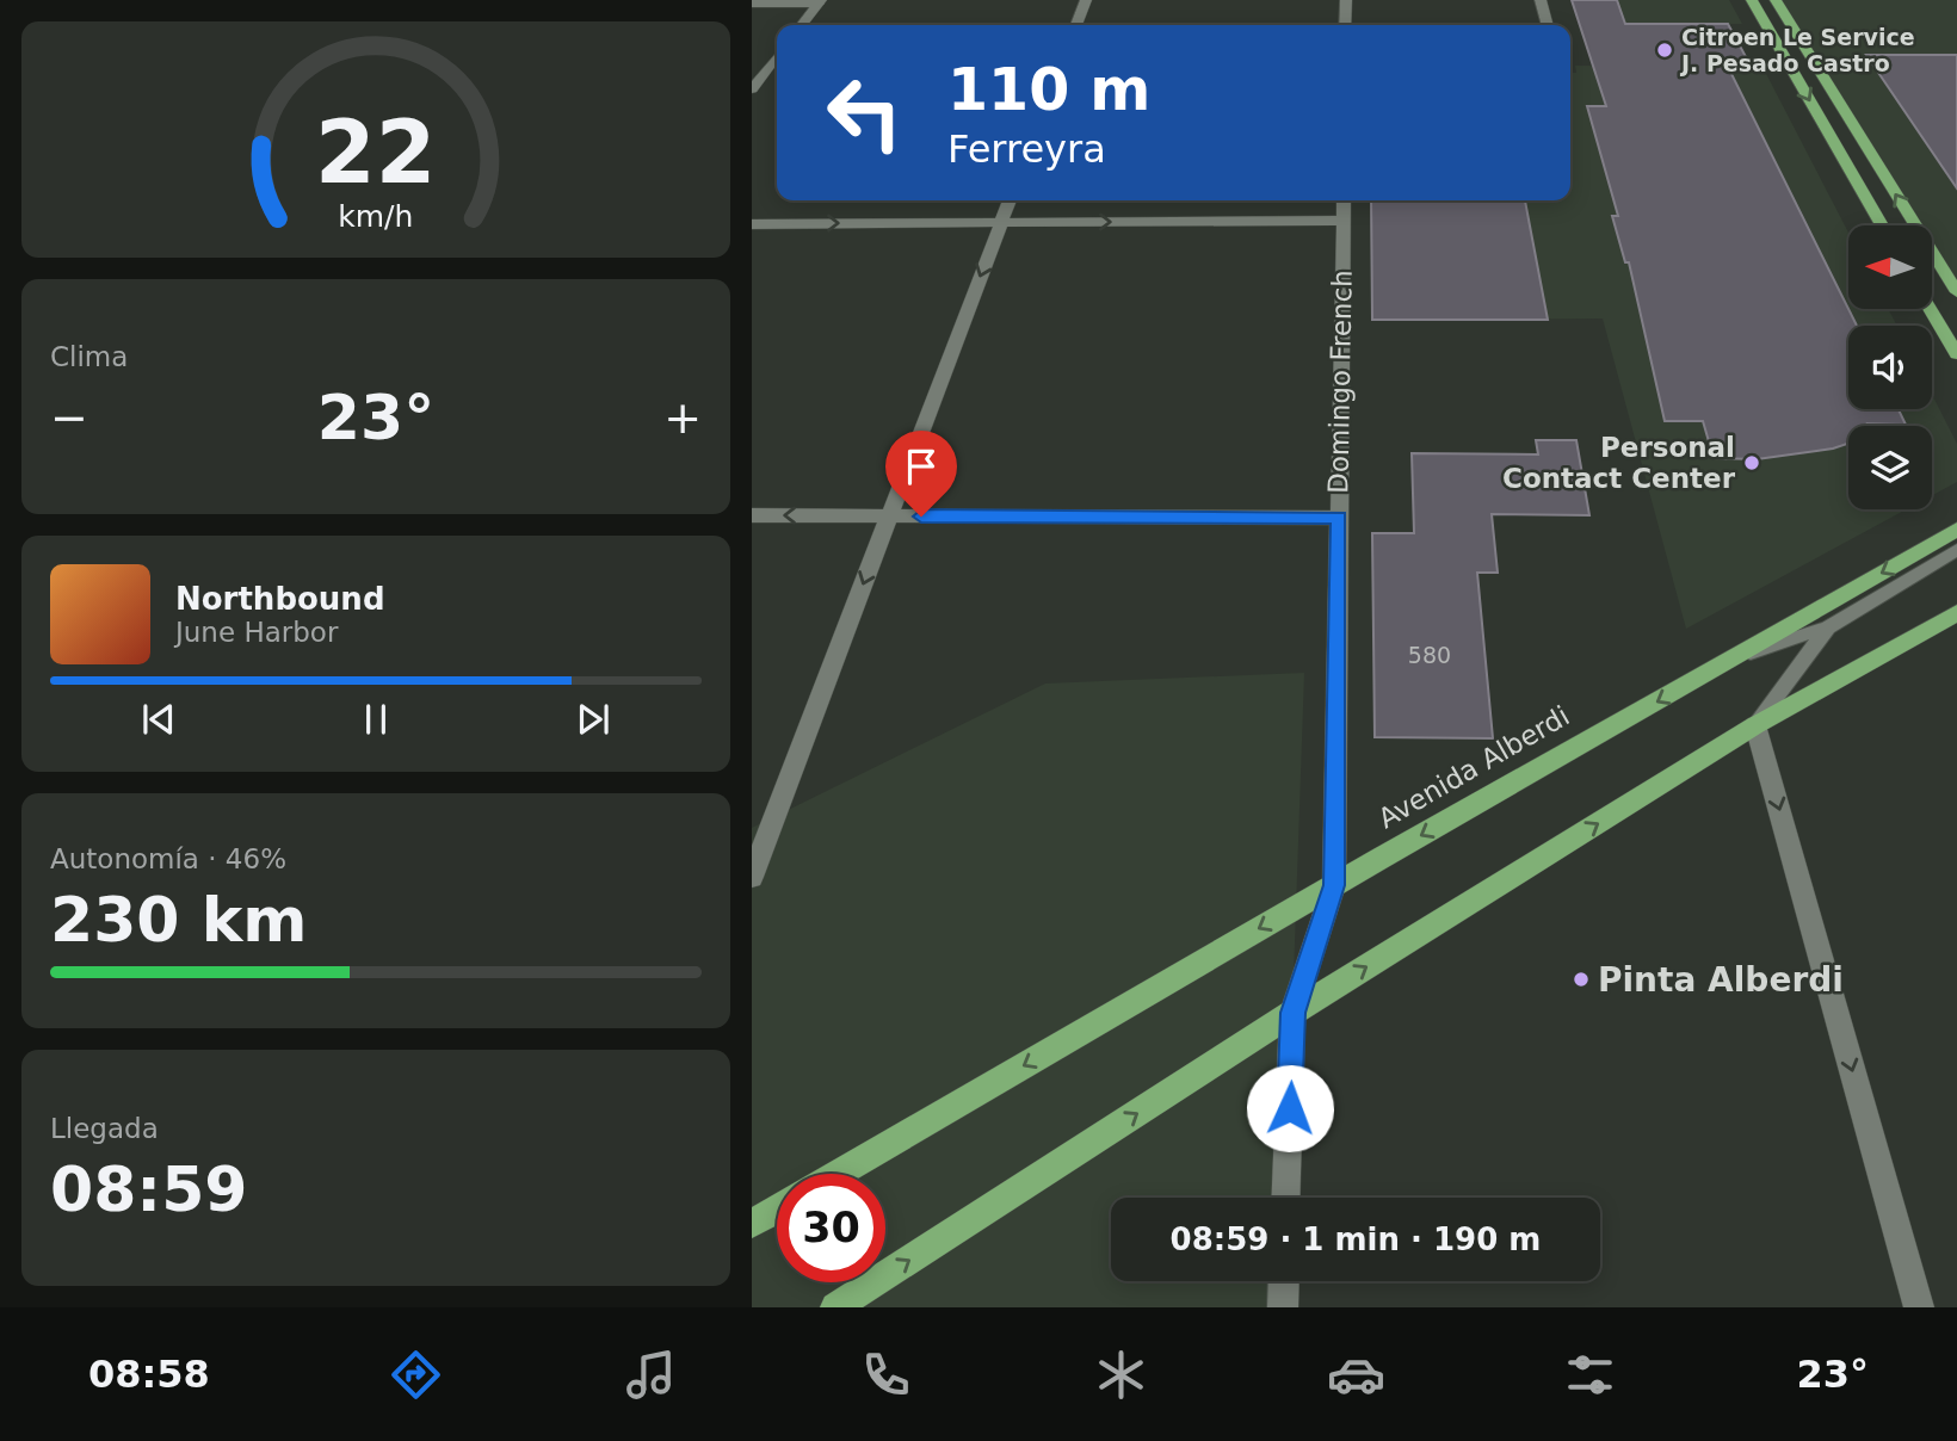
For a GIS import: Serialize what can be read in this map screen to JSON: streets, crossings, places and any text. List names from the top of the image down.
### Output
{
  "streets": {
    "main road": ["Avenida Alberdi"],
    "street": ["Domingo French"]
  },
  "crossings": [
    ["Domingo French", "Avenida Alberdi"]
  ],
  "places": ["Citroen Le Service J. Pesado Castro", "Personal Contact Center", "Pinta Alberdi"],
  "house_numbers": ["580"],
  "north": "left",
  "page": {
    "turn": ["110 m", "Ferreyra"],
    "tile": [
      "Clima",
      ["Autonomía · 46%", "230 km"],
      ["Llegada", "08:59"]
    ],
    "heat": ["−", "23°", "+"],
    "song": ["Northbound", "June Harbor"],
    "limit": "30",
    "trip": "08:59 · 1 min · 190 m",
    "tabs": ["08:58", "23°"],
    "gauge": ["22", "km/h"]
  }
}
